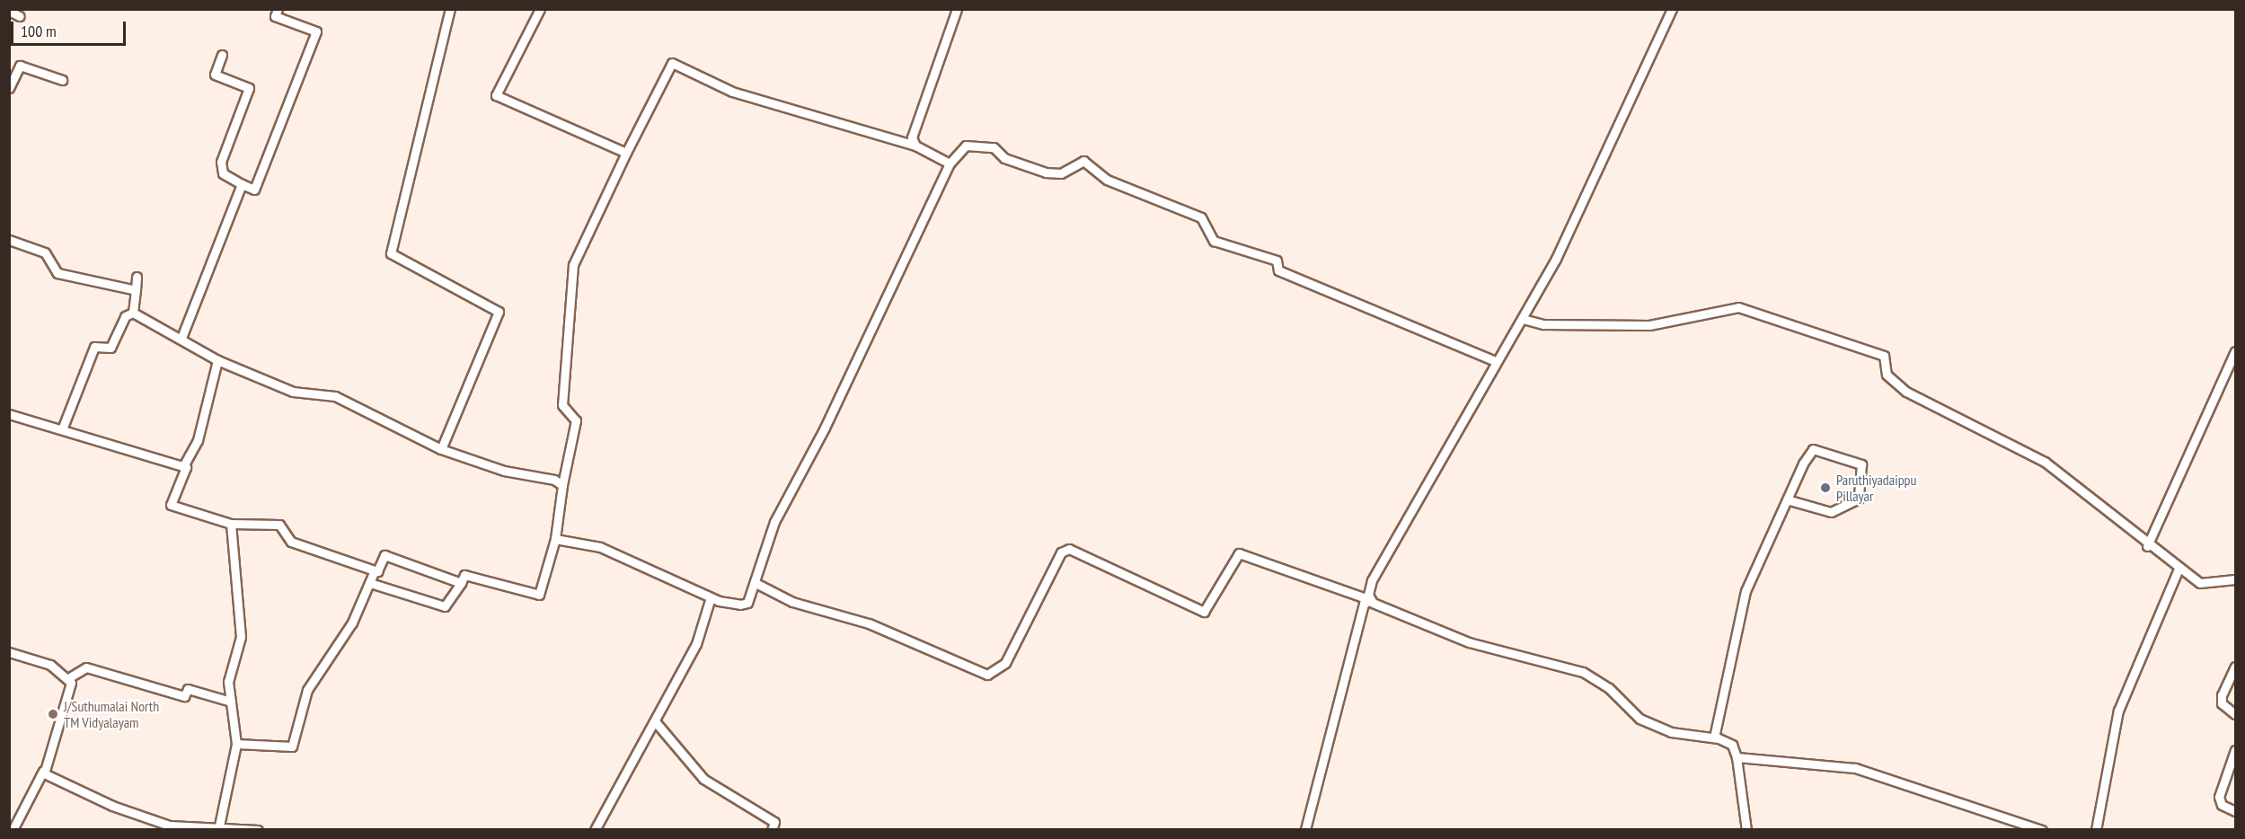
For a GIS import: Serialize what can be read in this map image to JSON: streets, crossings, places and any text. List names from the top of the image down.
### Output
{
  "places": ["Paruthiyadaippu Pillayar", "J/Suthumalai North TM Vidyalayam"],
  "scale_bar": "100 m"
}
